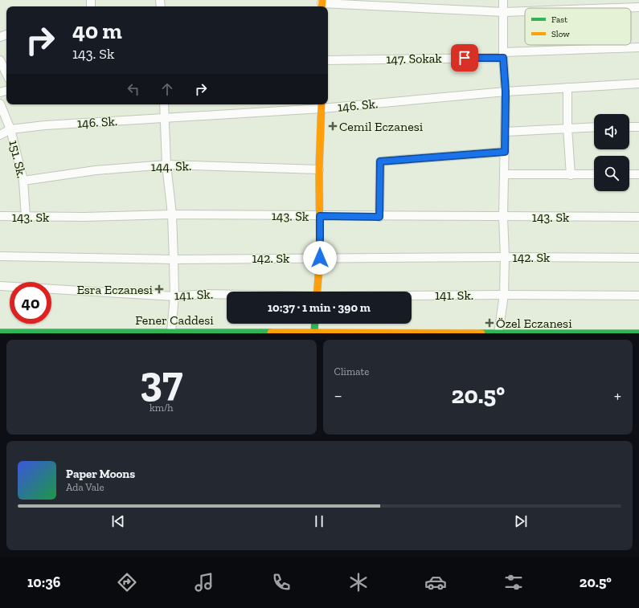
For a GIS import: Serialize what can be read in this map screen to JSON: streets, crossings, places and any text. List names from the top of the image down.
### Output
{
  "streets": {
    "main road": ["Fener Caddesi"],
    "street": [
      "147. Sokak",
      "146. Sk.",
      "151. Sk.",
      "144. Sk.",
      "143. Sk",
      "142. Sk",
      "141. Sk."
    ]
  },
  "crossings": [
    ["146. Sk.", "151. Sk."],
    ["151. Sk.", "144. Sk."],
    ["151. Sk.", "143. Sk"]
  ],
  "places": {
    "health": ["Cemil Eczanesi", "Esra Eczanesi", "Özel Eczanesi"]
  },
  "legend": ["Fast", "Slow"],
  "page": {
    "turn": ["40 m", "143. Sk"],
    "limit": "40",
    "trip": "10:37 · 1 min · 390 m",
    "tile": [
      ["37", "km/h"],
      "Climate"
    ],
    "heat": ["−", "20.5°", "+"],
    "song": ["Paper Moons", "Ada Vale"],
    "tabs": ["10:36", "20.5°"]
  }
}
